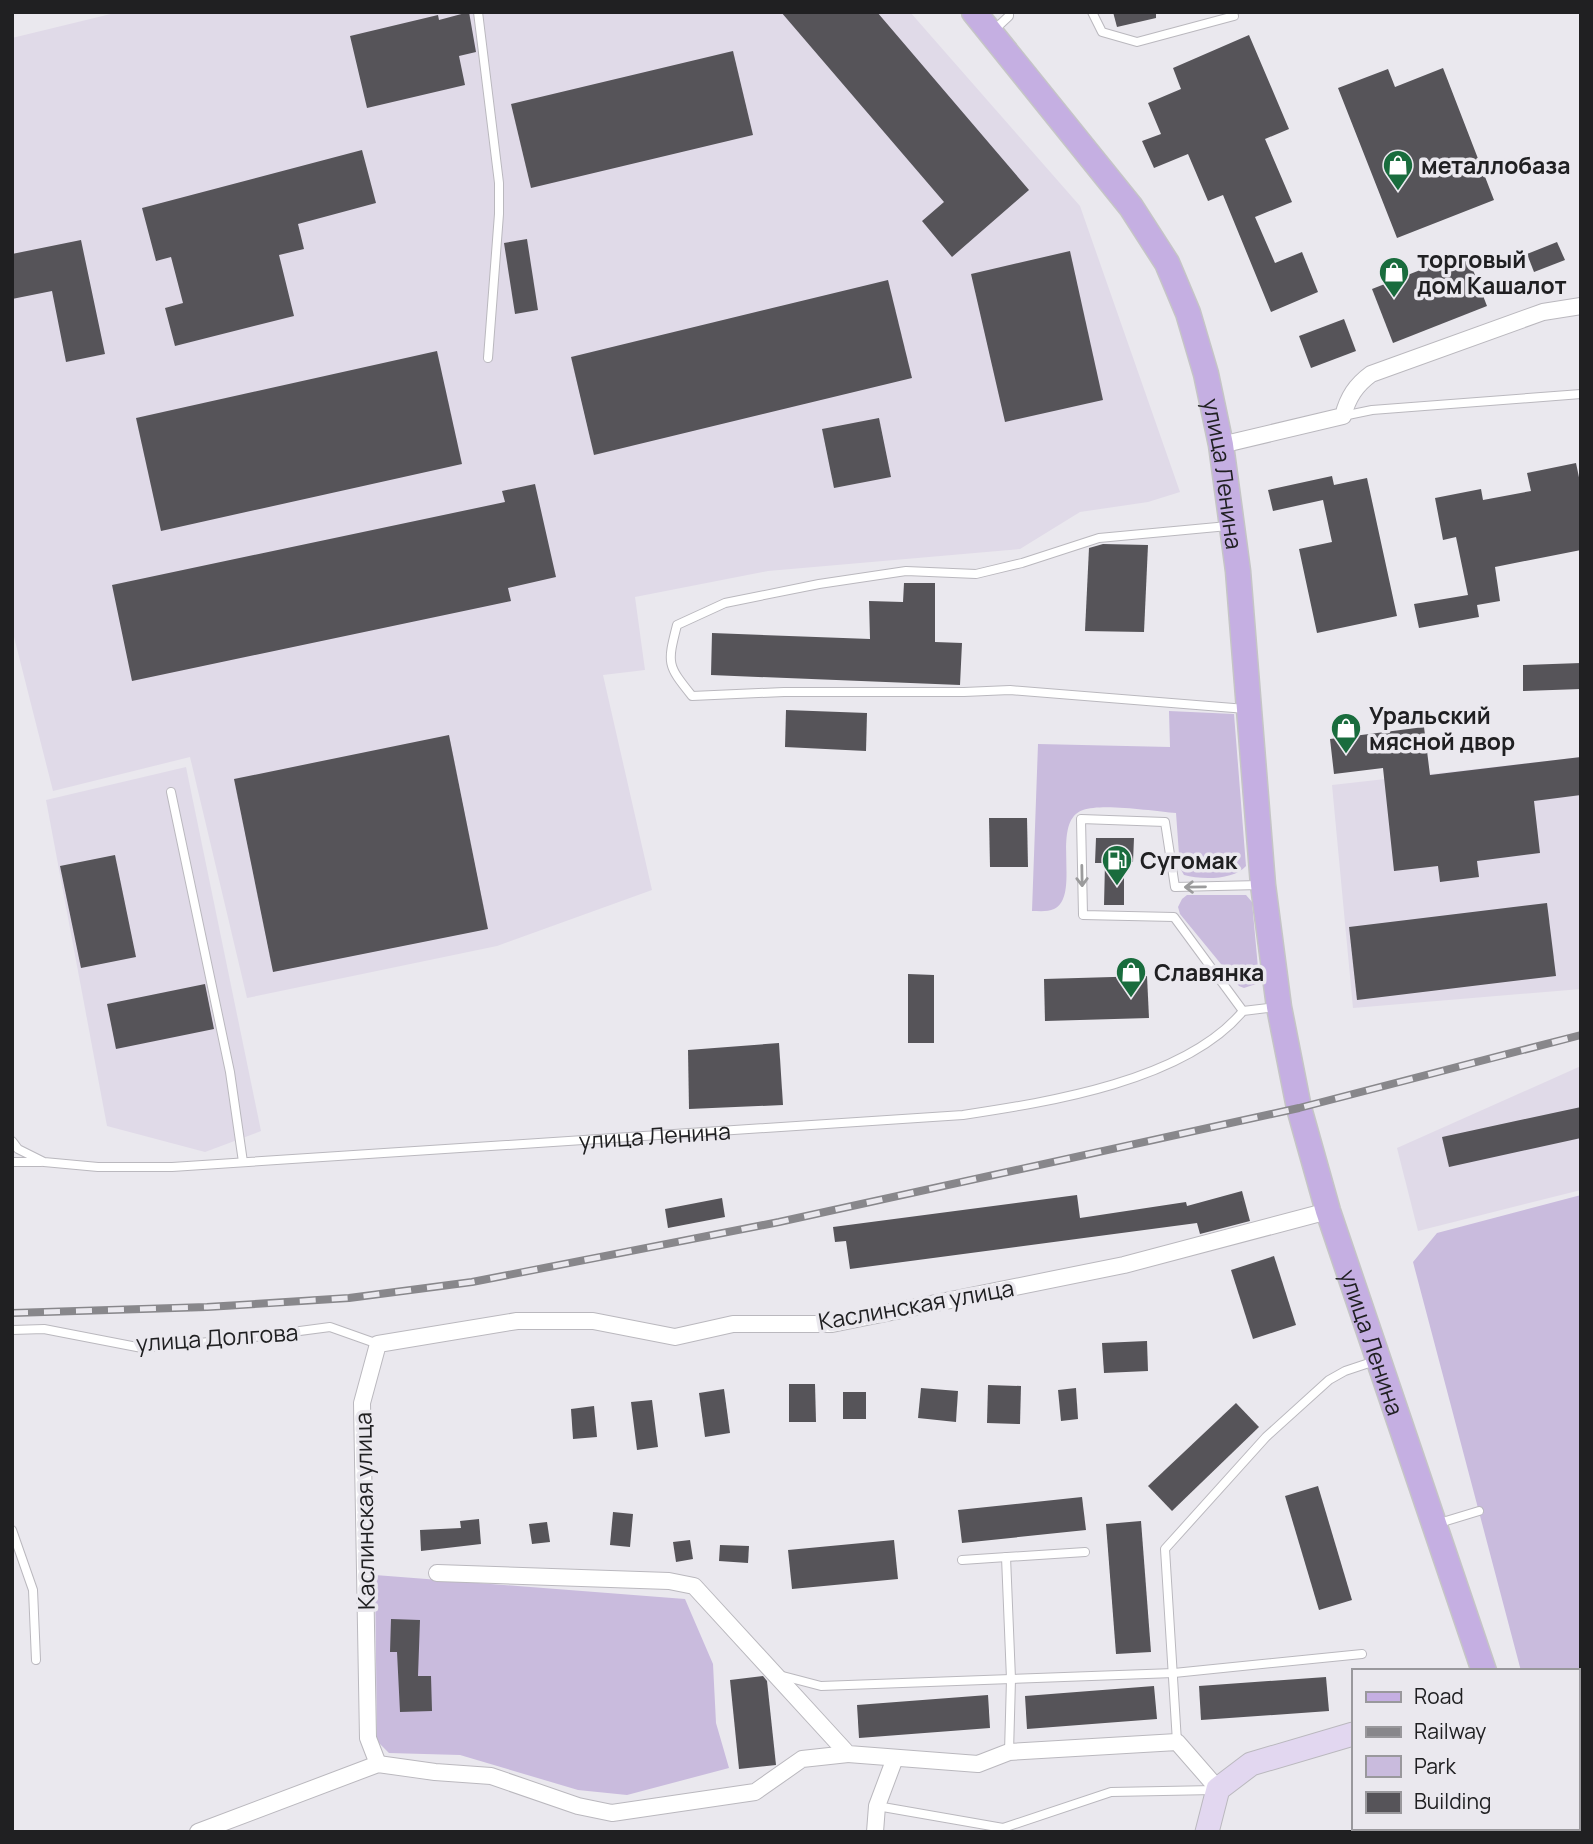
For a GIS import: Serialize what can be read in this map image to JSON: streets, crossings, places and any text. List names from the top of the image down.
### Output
{
  "streets": {
    "main road": ["улица Ленина"],
    "street": ["Каслинская улица"],
    "lane": ["улица Долгова"]
  },
  "crossings": [
    ["улица Ленина", "Каслинская улица"],
    ["Каслинская улица", "улица Долгова"]
  ],
  "places": {
    "shop": [
      "металлобаза",
      "торговый дом Кашалот",
      "Уральский мясной двор",
      "Славянка"
    ],
    "fuel station": ["Сугомак"]
  },
  "legend": [
    "Road",
    "Railway",
    "Park",
    "Building"
  ]
}
